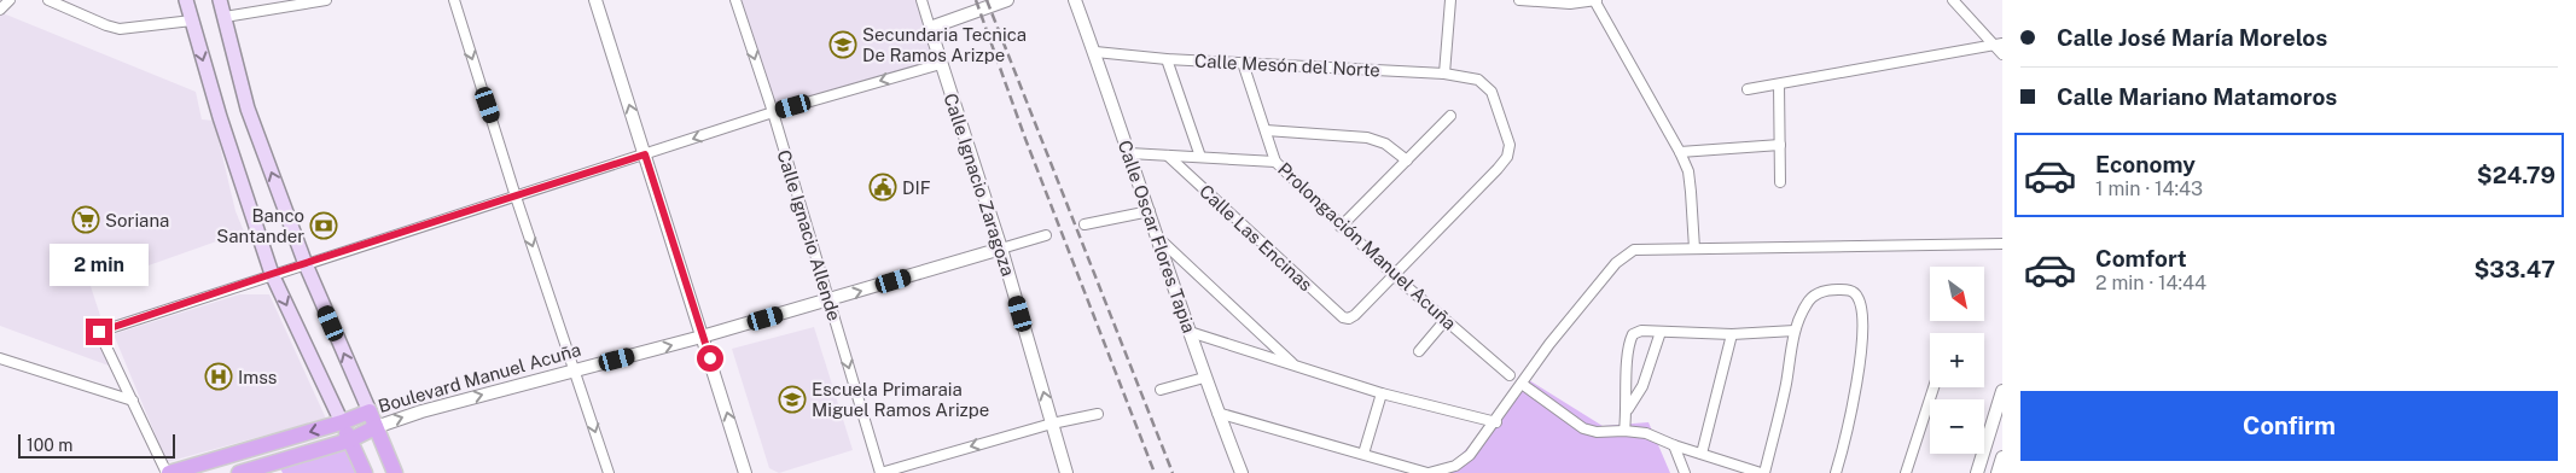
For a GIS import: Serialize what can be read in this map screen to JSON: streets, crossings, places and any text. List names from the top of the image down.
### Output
{
  "streets": {
    "main road": ["Boulevard Manuel Acuña"],
    "street": [
      "Calle Mesón del Norte",
      "Calle Ignacio Zaragoza",
      "Calle Ignacio Allende",
      "Calle Oscar Flores Tapia",
      "Calle Las Encinas",
      "Prolongación Manuel Acuña"
    ]
  },
  "crossings": [
    ["Calle Mesón del Norte", "Calle Oscar Flores Tapia"],
    ["Calle Mesón del Norte", "Calle Las Encinas"],
    ["Calle Mesón del Norte", "Prolongación Manuel Acuña"],
    ["Calle Ignacio Zaragoza", "Boulevard Manuel Acuña"],
    ["Calle Ignacio Allende", "Boulevard Manuel Acuña"],
    ["Calle Las Encinas", "Prolongación Manuel Acuña"]
  ],
  "one_way": ["Calle Ignacio Zaragoza", "Calle Ignacio Allende"],
  "places": {
    "school or university": ["Secundaria Tecnica De Ramos Arizpe", "Escuela Primaraia Miguel Ramos Arizpe"],
    "public building": ["DIF"],
    "supermarket": ["Soriana"],
    "bank": ["Banco Santander"],
    "hospital": ["Imss"]
  },
  "scale_bar": "100 m",
  "north": "bottom right",
  "page": {
    "banner": ["Calle José María Morelos", "Calle Mariano Matamoros"],
    "list": [
      {
        "name": "Economy",
        "note": "1 min · 14:43",
        "value": "$24.79"
      },
      {
        "name": "Comfort",
        "note": "2 min · 14:44",
        "value": "$33.47"
      }
    ],
    "bubble": "2 min",
    "map_buttons": ["+", "−"],
    "buttons": "Confirm",
    "scale": "100 m"
  }
}
